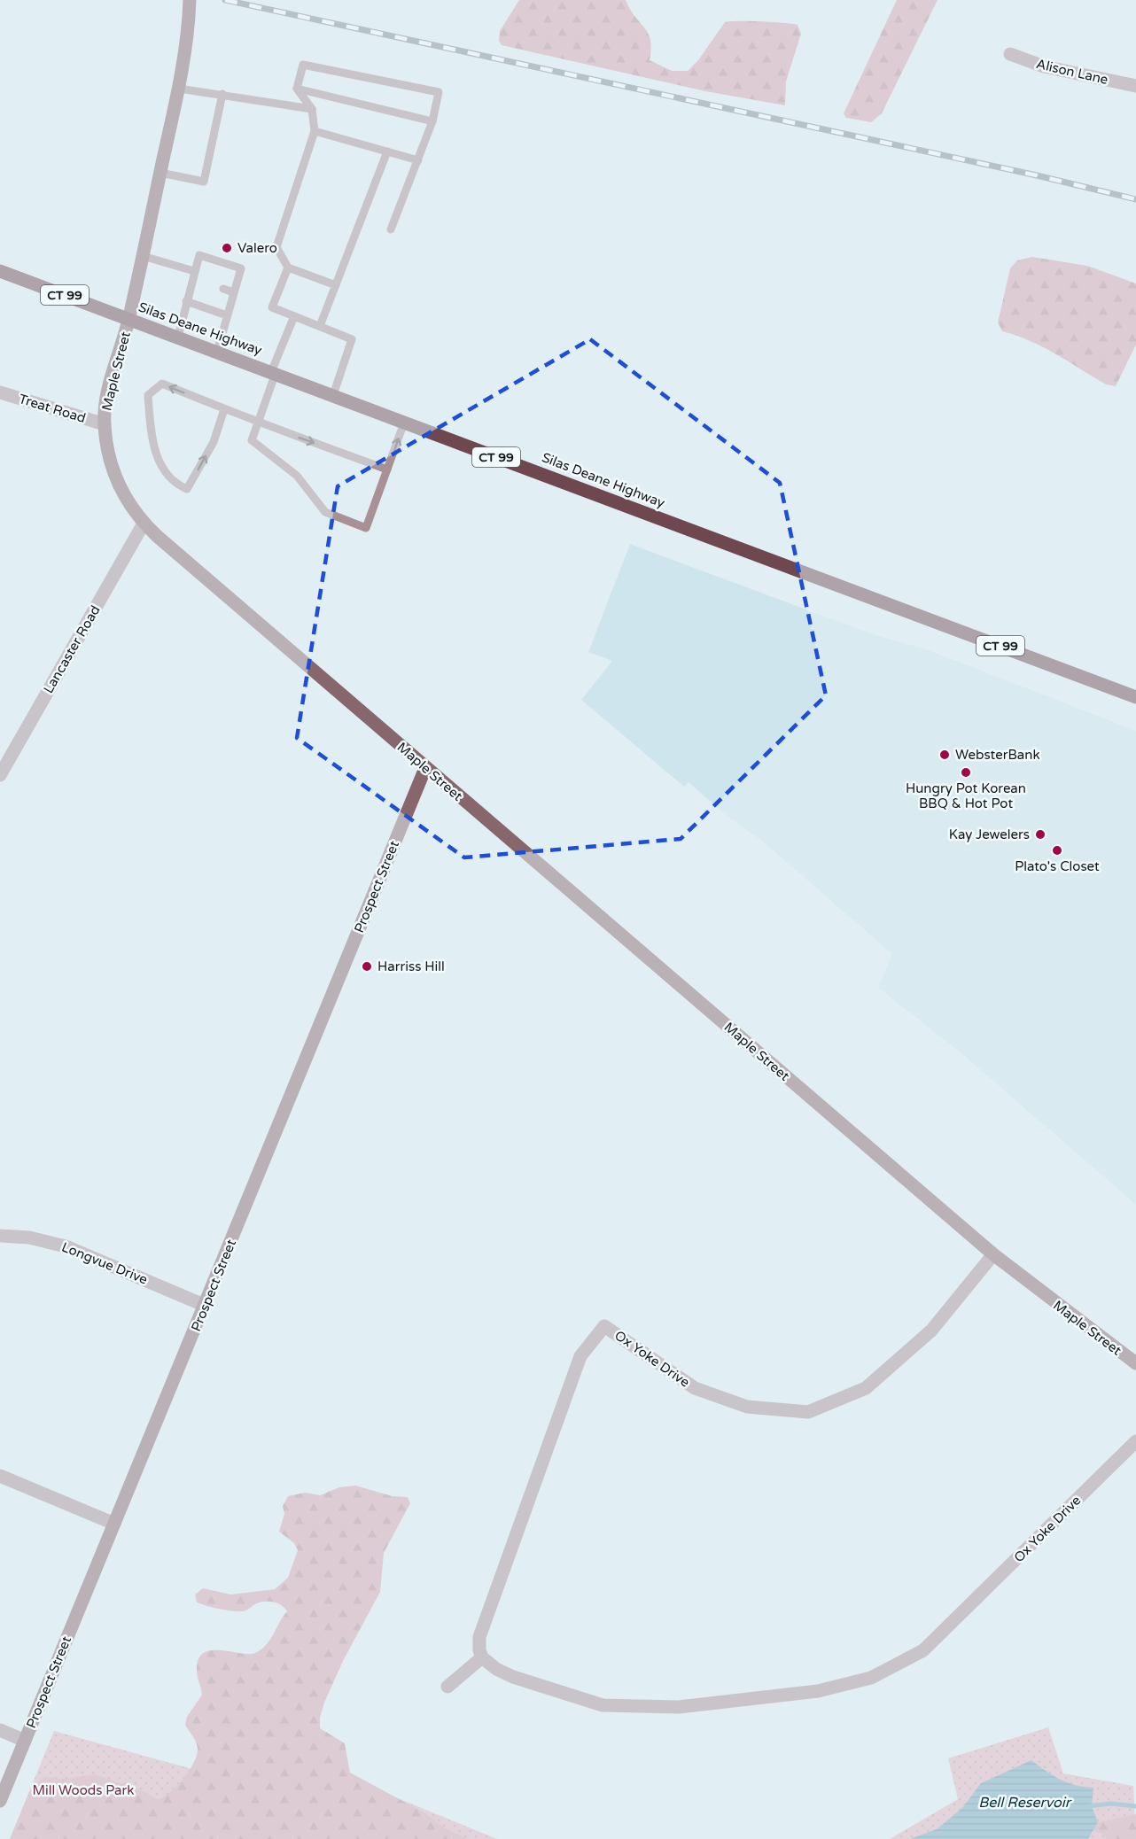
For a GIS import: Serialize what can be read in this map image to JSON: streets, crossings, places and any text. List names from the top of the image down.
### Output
{
  "streets": {
    "main road": [
      "CT 99",
      "Silas Deane Highway",
      "Maple Street",
      "Prospect Street"
    ],
    "street": [
      "Alison Lane",
      "Treat Road",
      "Lancaster Road",
      "Longvue Drive",
      "Ox Yoke Drive"
    ]
  },
  "crossings": [
    ["Silas Deane Highway", "Maple Street"],
    ["Maple Street", "Treat Road"],
    ["Maple Street", "Lancaster Road"],
    ["Maple Street", "Prospect Street"],
    ["Maple Street", "Ox Yoke Drive"],
    ["Prospect Street", "Longvue Drive"]
  ],
  "water": ["Bell Reservoir"],
  "parks": ["Mill Woods Park"],
  "places": [
    "Valero",
    "WebsterBank",
    "Hungry Pot Korean BBQ & Hot Pot",
    "Kay Jewelers",
    "Plato's Closet",
    "Harriss Hill"
  ]
}
